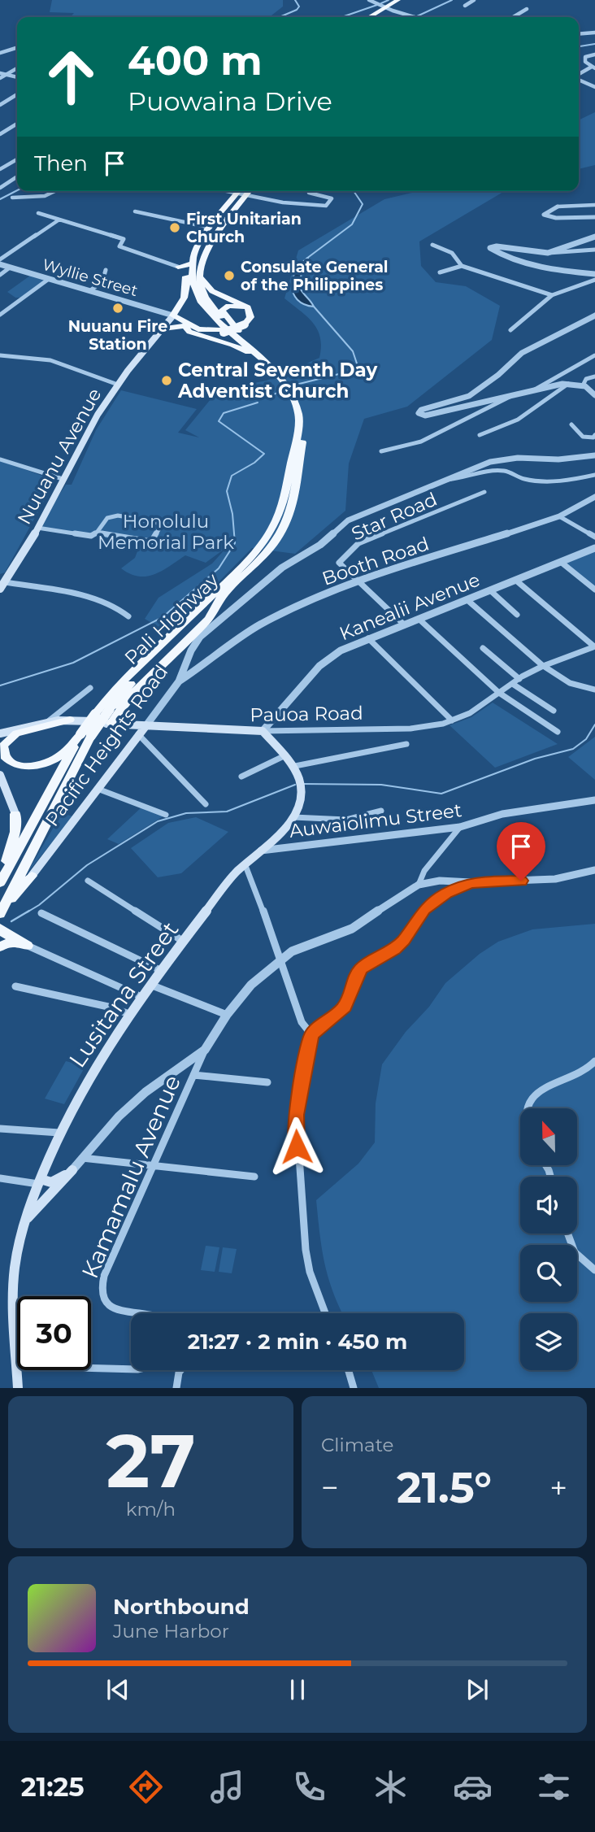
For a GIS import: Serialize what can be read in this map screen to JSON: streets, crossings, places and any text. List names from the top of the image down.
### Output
{
  "streets": {
    "highway": ["Pali Highway"],
    "main road": [
      "Nuuanu Avenue",
      "Pauoa Road",
      "Pacific Heights Road",
      "Lusitana Street"
    ],
    "street": [
      "Wyllie Street",
      "Star Road",
      "Booth Road",
      "Kanealii Avenue",
      "Auwaiolimu Street",
      "Kamamalu Avenue"
    ]
  },
  "crossings": [
    ["Wyllie Street", "Nuuanu Avenue"],
    ["Star Road", "Booth Road"],
    ["Star Road", "Kanealii Avenue"],
    ["Booth Road", "Pacific Heights Road"],
    ["Kanealii Avenue", "Pauoa Road"],
    ["Kanealii Avenue", "Lusitana Street"],
    ["Pauoa Road", "Pacific Heights Road"],
    ["Pauoa Road", "Lusitana Street"],
    ["Auwaiolimu Street", "Lusitana Street"]
  ],
  "parks": ["Honolulu Memorial Park"],
  "places": [
    "First Unitarian Church",
    "Consulate General of the Philippines",
    "Nuuanu Fire Station",
    "Central Seventh Day Adventist Church"
  ],
  "north": "top",
  "page": {
    "turn": ["400 m", "Puowaina Drive"],
    "then": "Then",
    "limit": "30",
    "trip": "21:27 · 2 min · 450 m",
    "tile": [
      ["27", "km/h"],
      "Climate"
    ],
    "heat": ["−", "21.5°", "+"],
    "song": ["Northbound", "June Harbor"],
    "tabs": "21:25"
  }
}
